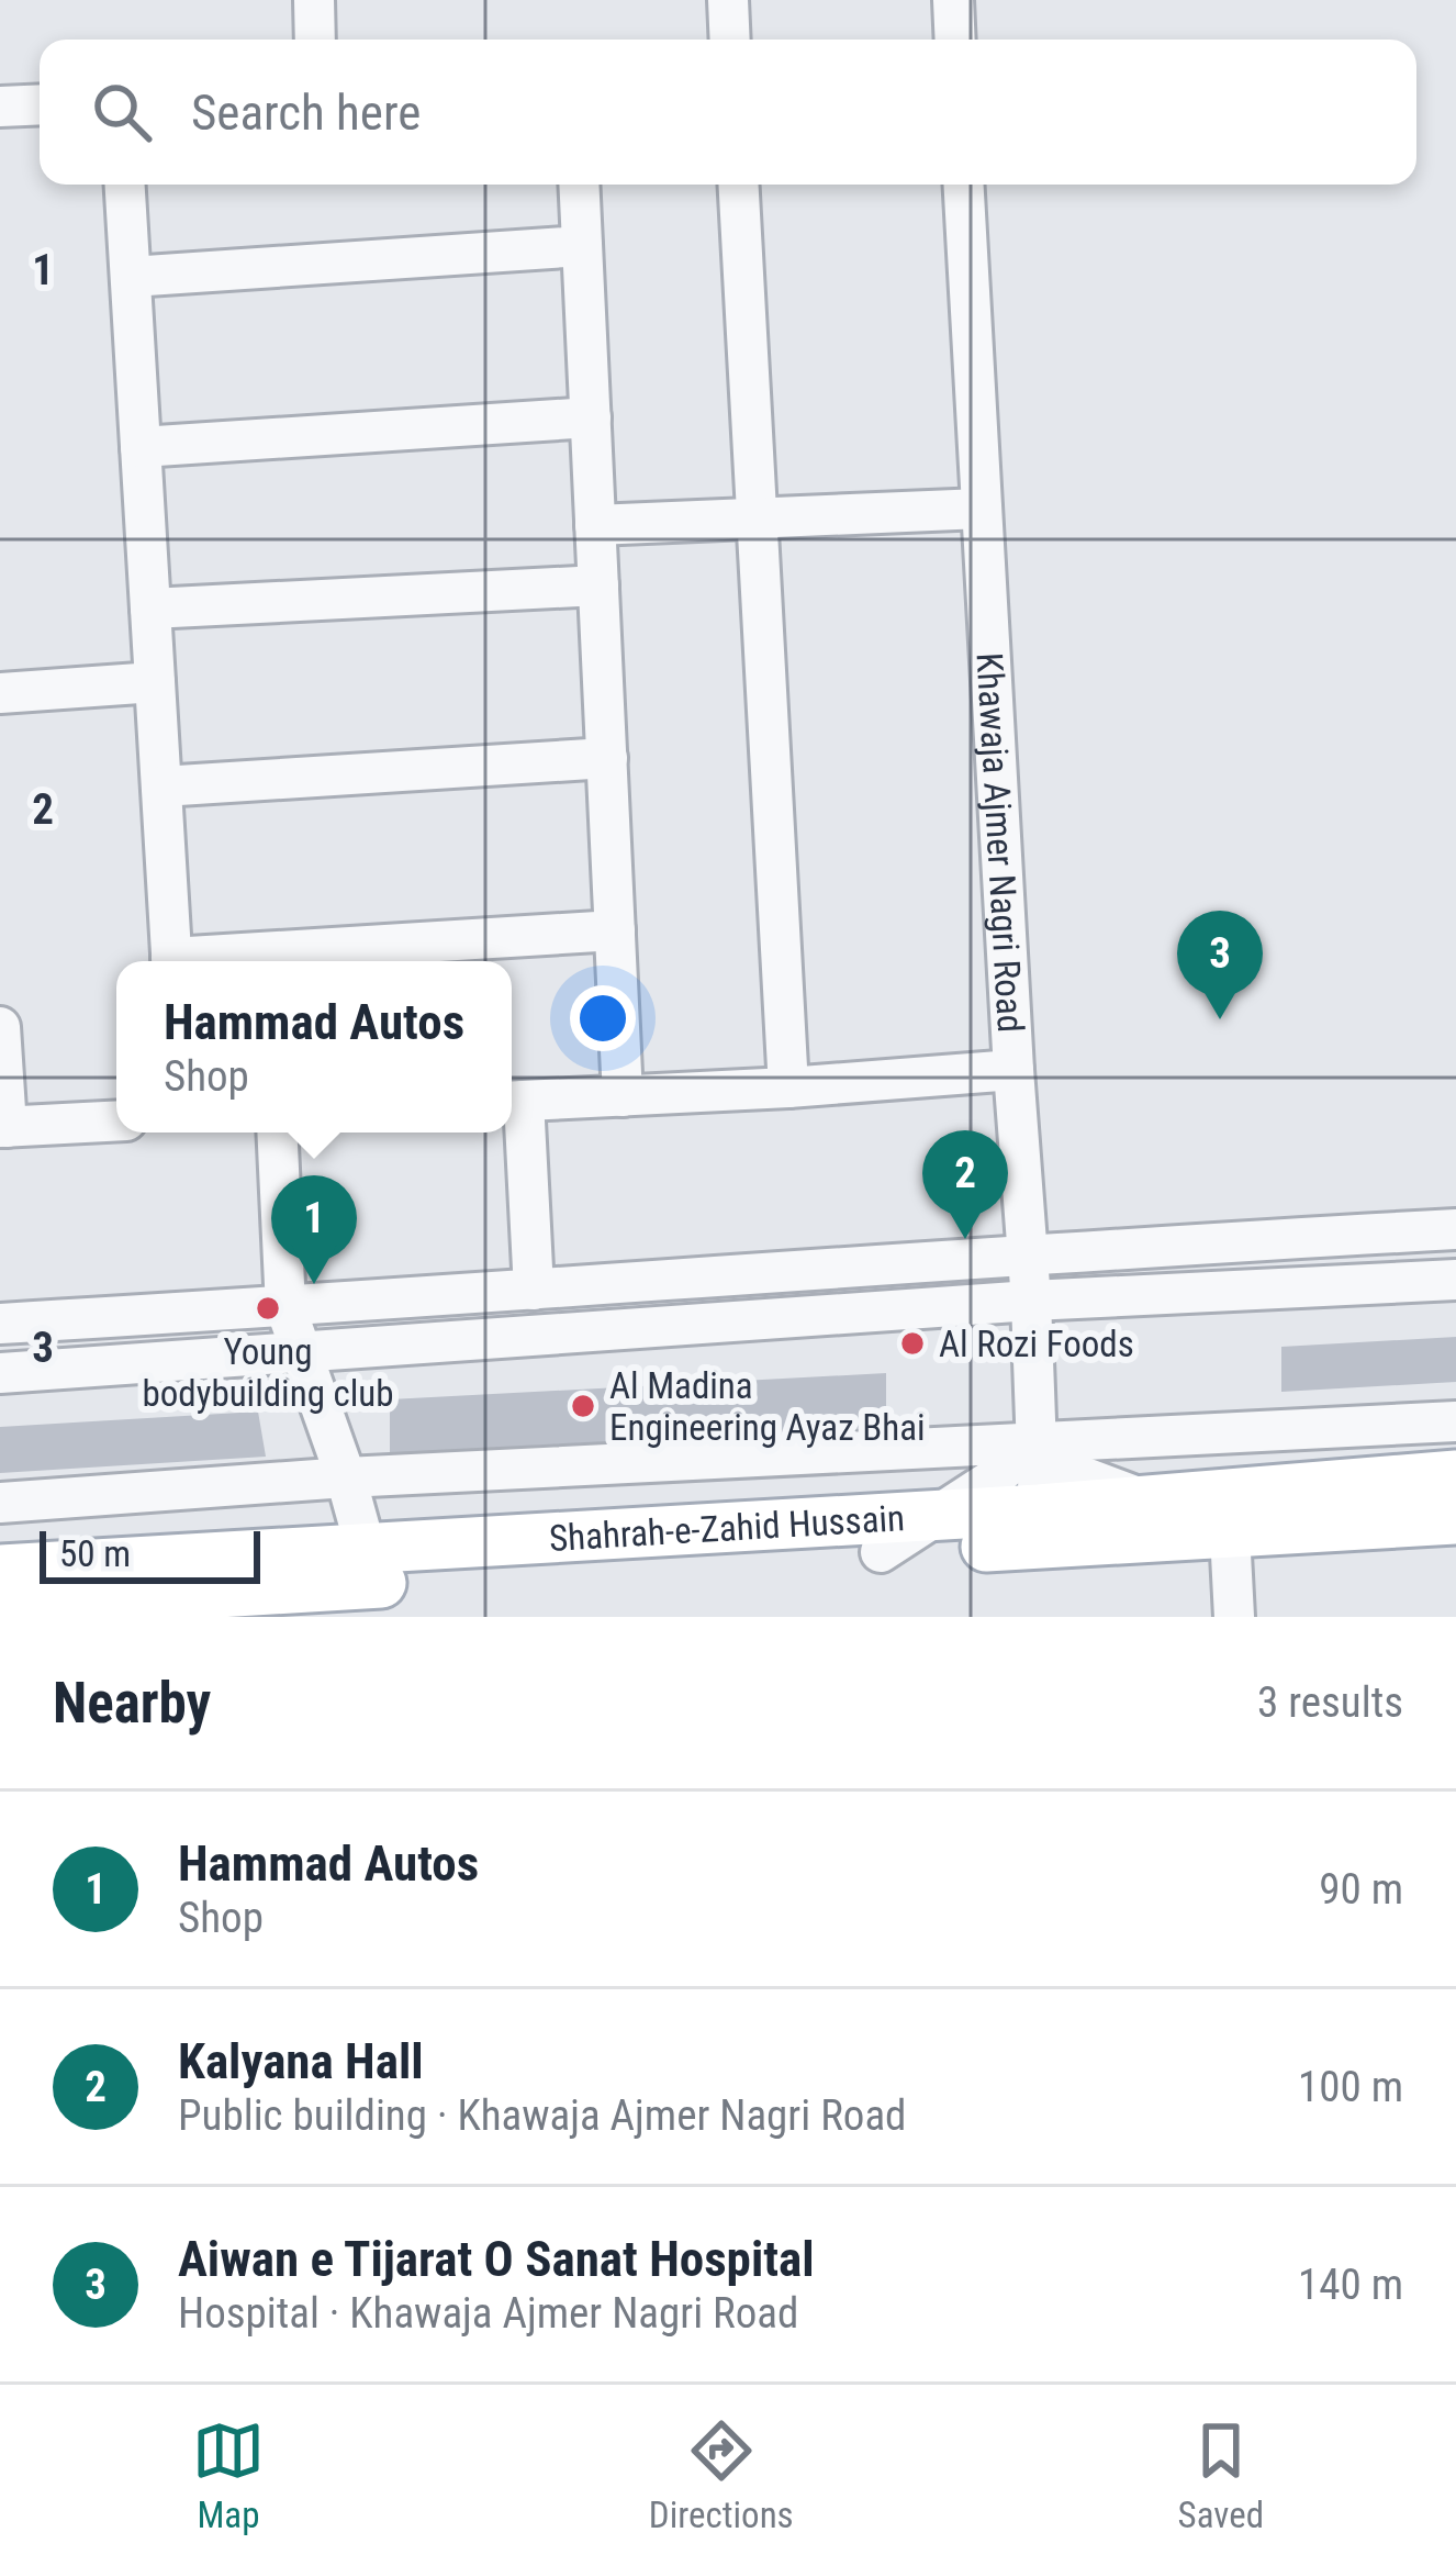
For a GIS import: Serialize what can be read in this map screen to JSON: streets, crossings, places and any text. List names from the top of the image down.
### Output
{
  "streets": {
    "main road": ["Shahrah-e-Zahid Hussain"],
    "street": ["Khawaja Ajmer Nagri Road"]
  },
  "crossings": [
    ["Khawaja Ajmer Nagri Road", "Shahrah-e-Zahid Hussain"]
  ],
  "places": ["Young bodybuilding club", "Al Rozi Foods", "Al Madina Engineering Ayaz Bhai"],
  "scale_bar": "50 m",
  "page": {
    "search": "Search here",
    "pins": ["3", "2", "1"],
    "popup": ["Hammad Autos", "Shop"],
    "scale": "50 m",
    "heading": ["Nearby", "3 results"],
    "list": [
      {
        "mark": "1",
        "name": "Hammad Autos",
        "note": "Shop",
        "value": "90 m"
      },
      {
        "mark": "2",
        "name": "Kalyana Hall",
        "note": "Public building · Khawaja Ajmer Nagri Road",
        "value": "100 m"
      },
      {
        "mark": "3",
        "name": "Aiwan e Tijarat O Sanat Hospital",
        "note": "Hospital · Khawaja Ajmer Nagri Road",
        "value": "140 m"
      }
    ],
    "nav": ["Map", "Directions", "Saved"]
  },
  "grid": {
    "rows": ["1", "2", "3"]
  }
}
